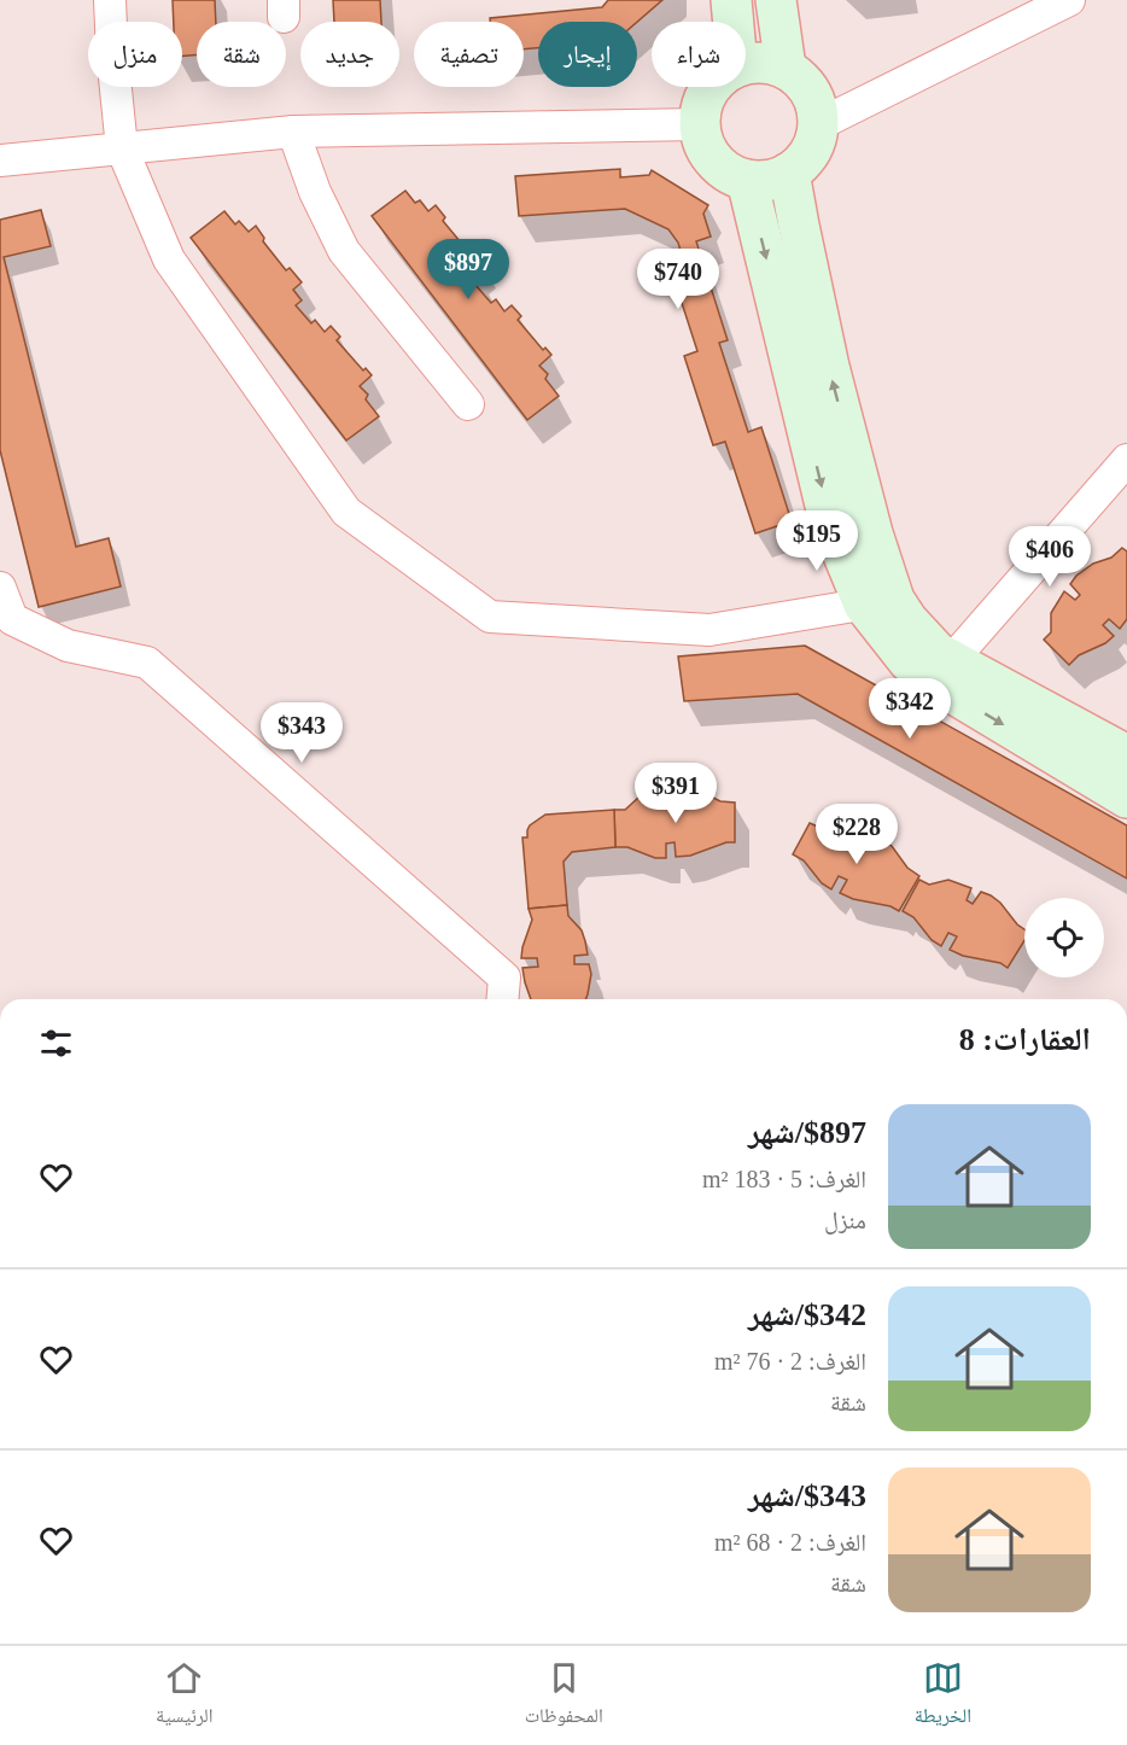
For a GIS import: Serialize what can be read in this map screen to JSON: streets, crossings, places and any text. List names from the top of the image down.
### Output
{
  "page": {
    "chip": [
      "شراء",
      "إيجار",
      "تصفية",
      "جديد",
      "شقة",
      "منزل"
    ],
    "price": [
      "$897",
      "$740",
      "$195",
      "$406",
      "$342",
      "$343",
      "$391",
      "$228"
    ],
    "heading": "العقارات: 8",
    "list": [
      {
        "name": "$897/شهر",
        "note": "الغرف: 5 · 183 m² · منزل"
      },
      {
        "name": "$342/شهر",
        "note": "الغرف: 2 · 76 m² · شقة"
      },
      {
        "name": "$343/شهر",
        "note": "الغرف: 2 · 68 m² · شقة"
      }
    ],
    "tabs": ["الخريطة", "المحفوظات", "الرئيسية"]
  }
}
